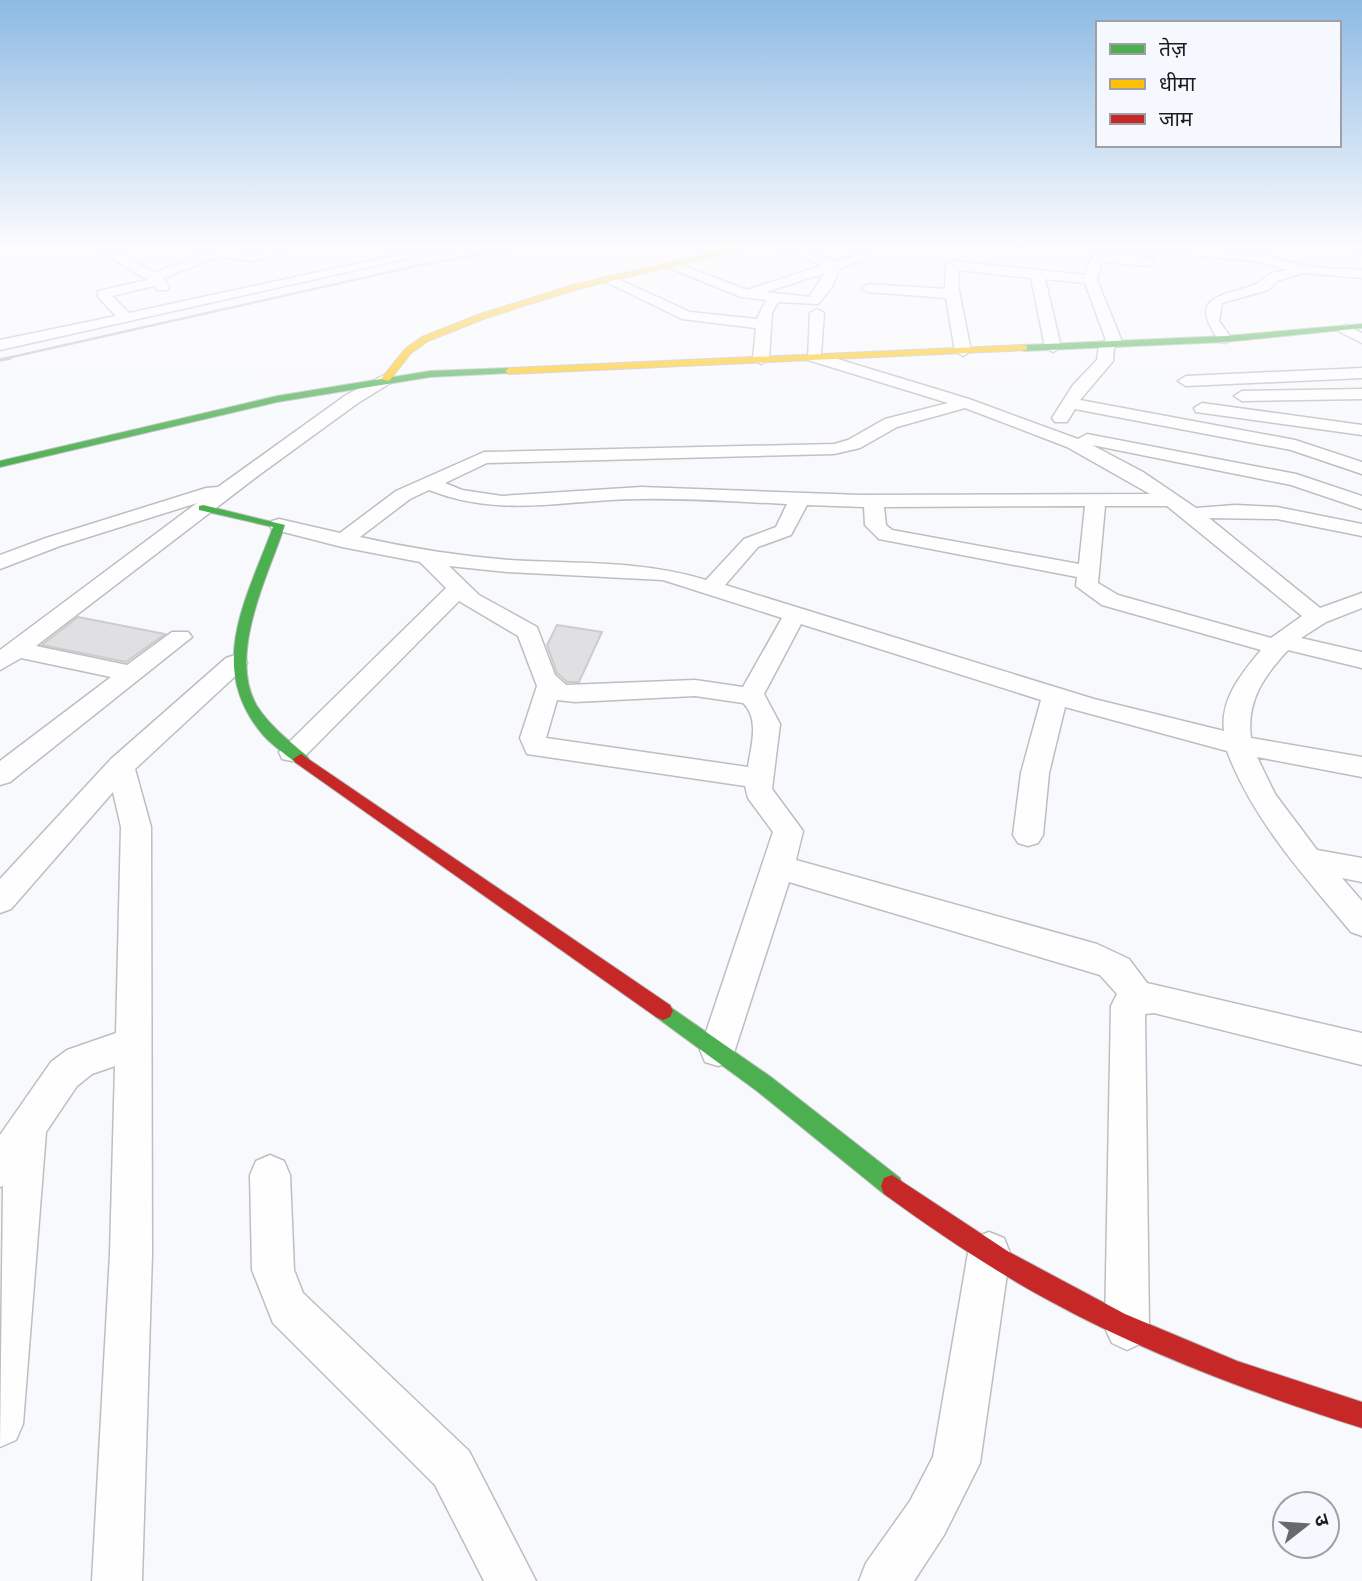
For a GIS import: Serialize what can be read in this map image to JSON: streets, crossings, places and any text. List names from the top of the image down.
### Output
{
  "legend": ["तेज़", "धीमा", "जाम"],
  "north": "right"
}
